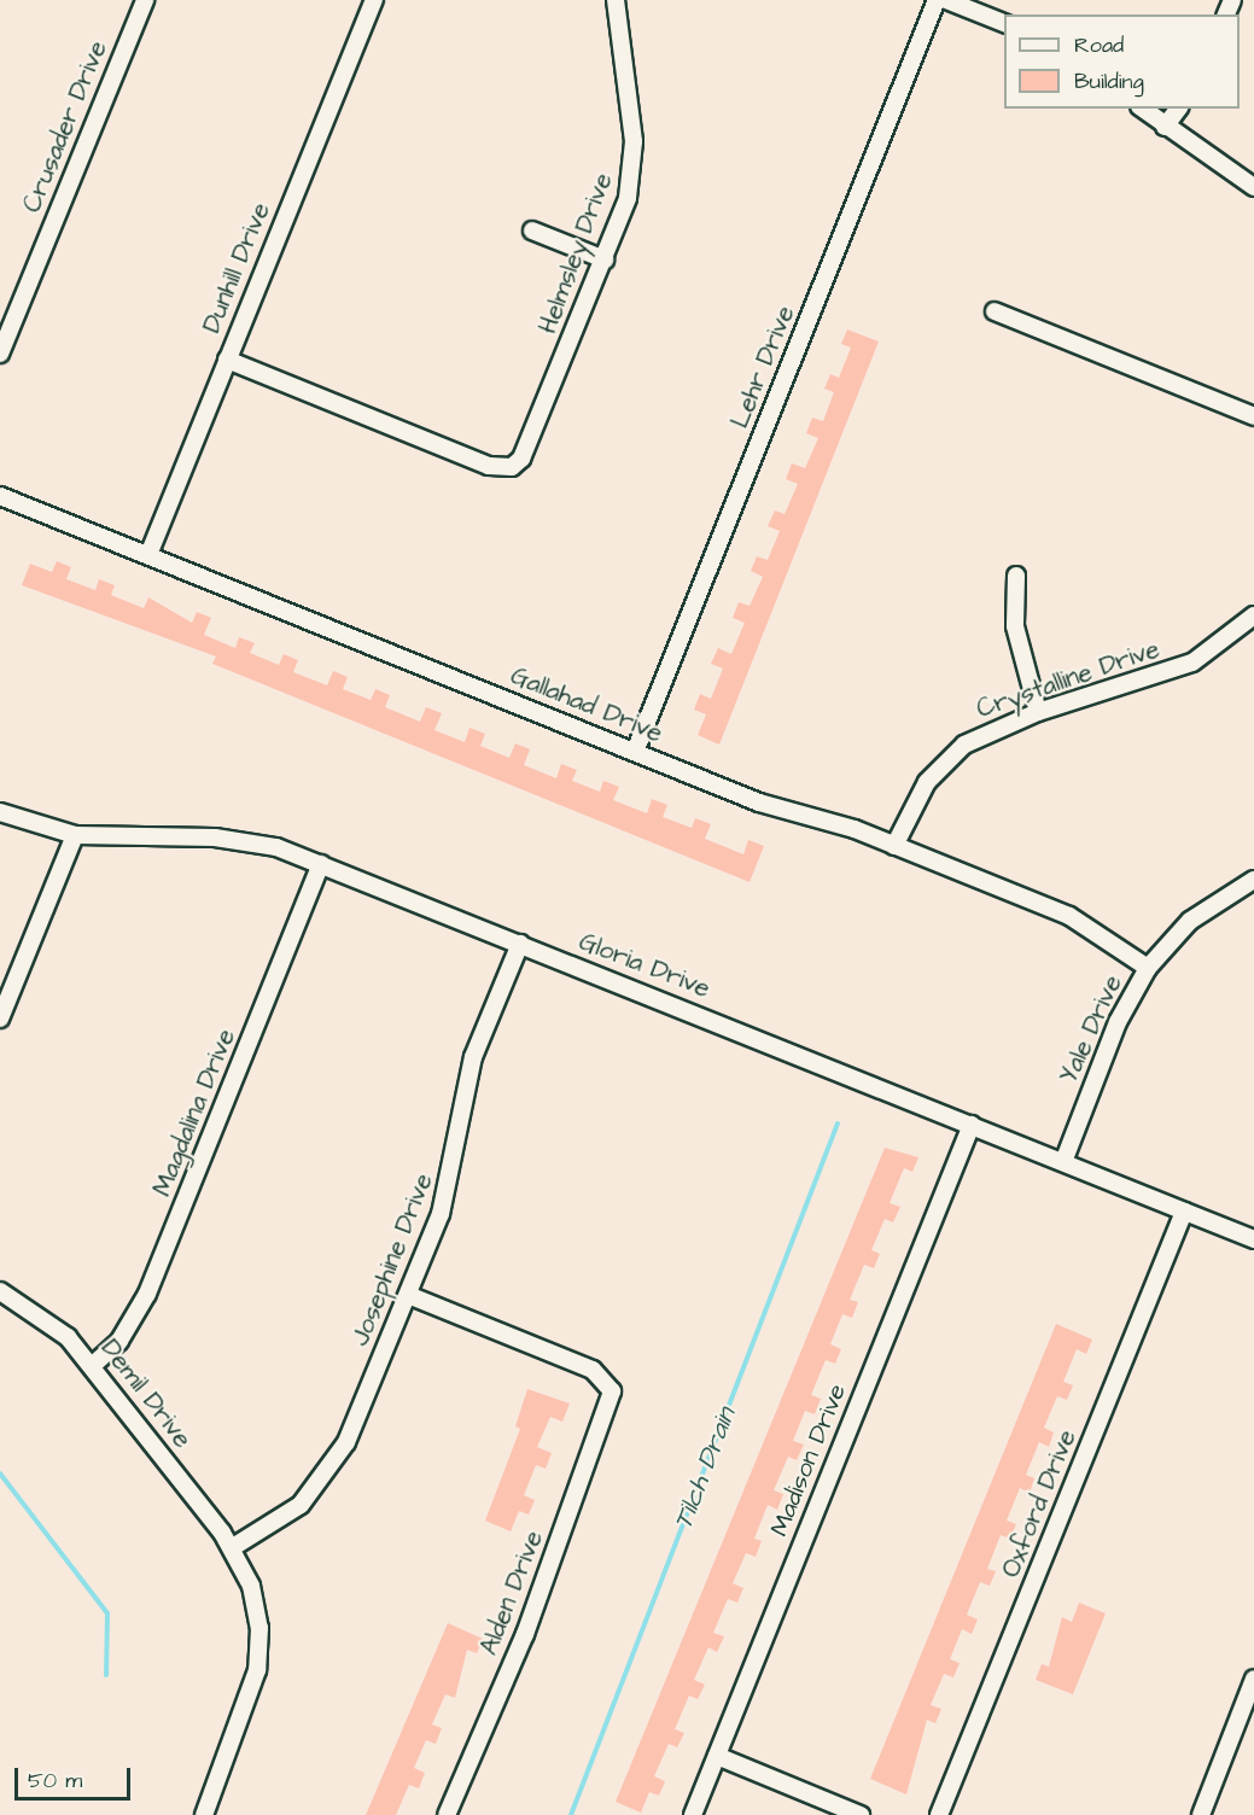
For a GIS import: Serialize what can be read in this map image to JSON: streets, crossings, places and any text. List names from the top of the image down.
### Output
{
  "streets": {
    "street": [
      "Crusader Drive",
      "Helmsley Drive",
      "Dunhill Drive",
      "Lehr Drive",
      "Crystalline Drive",
      "Gallahad Drive",
      "Gloria Drive",
      "Yale Drive",
      "Magdalina Drive",
      "Josephine Drive",
      "Demil Drive",
      "Madison Drive",
      "Oxford Drive",
      "Alden Drive"
    ]
  },
  "crossings": [
    ["Helmsley Drive", "Dunhill Drive"],
    ["Dunhill Drive", "Gallahad Drive"],
    ["Lehr Drive", "Gallahad Drive"],
    ["Crystalline Drive", "Gallahad Drive"],
    ["Gallahad Drive", "Yale Drive"],
    ["Gloria Drive", "Yale Drive"],
    ["Gloria Drive", "Magdalina Drive"],
    ["Gloria Drive", "Josephine Drive"],
    ["Gloria Drive", "Madison Drive"],
    ["Gloria Drive", "Oxford Drive"],
    ["Magdalina Drive", "Demil Drive"],
    ["Josephine Drive", "Demil Drive"],
    ["Josephine Drive", "Alden Drive"]
  ],
  "water": ["Tilch Drain"],
  "legend": ["Road", "Building"],
  "scale_bar": "50 m"
}
